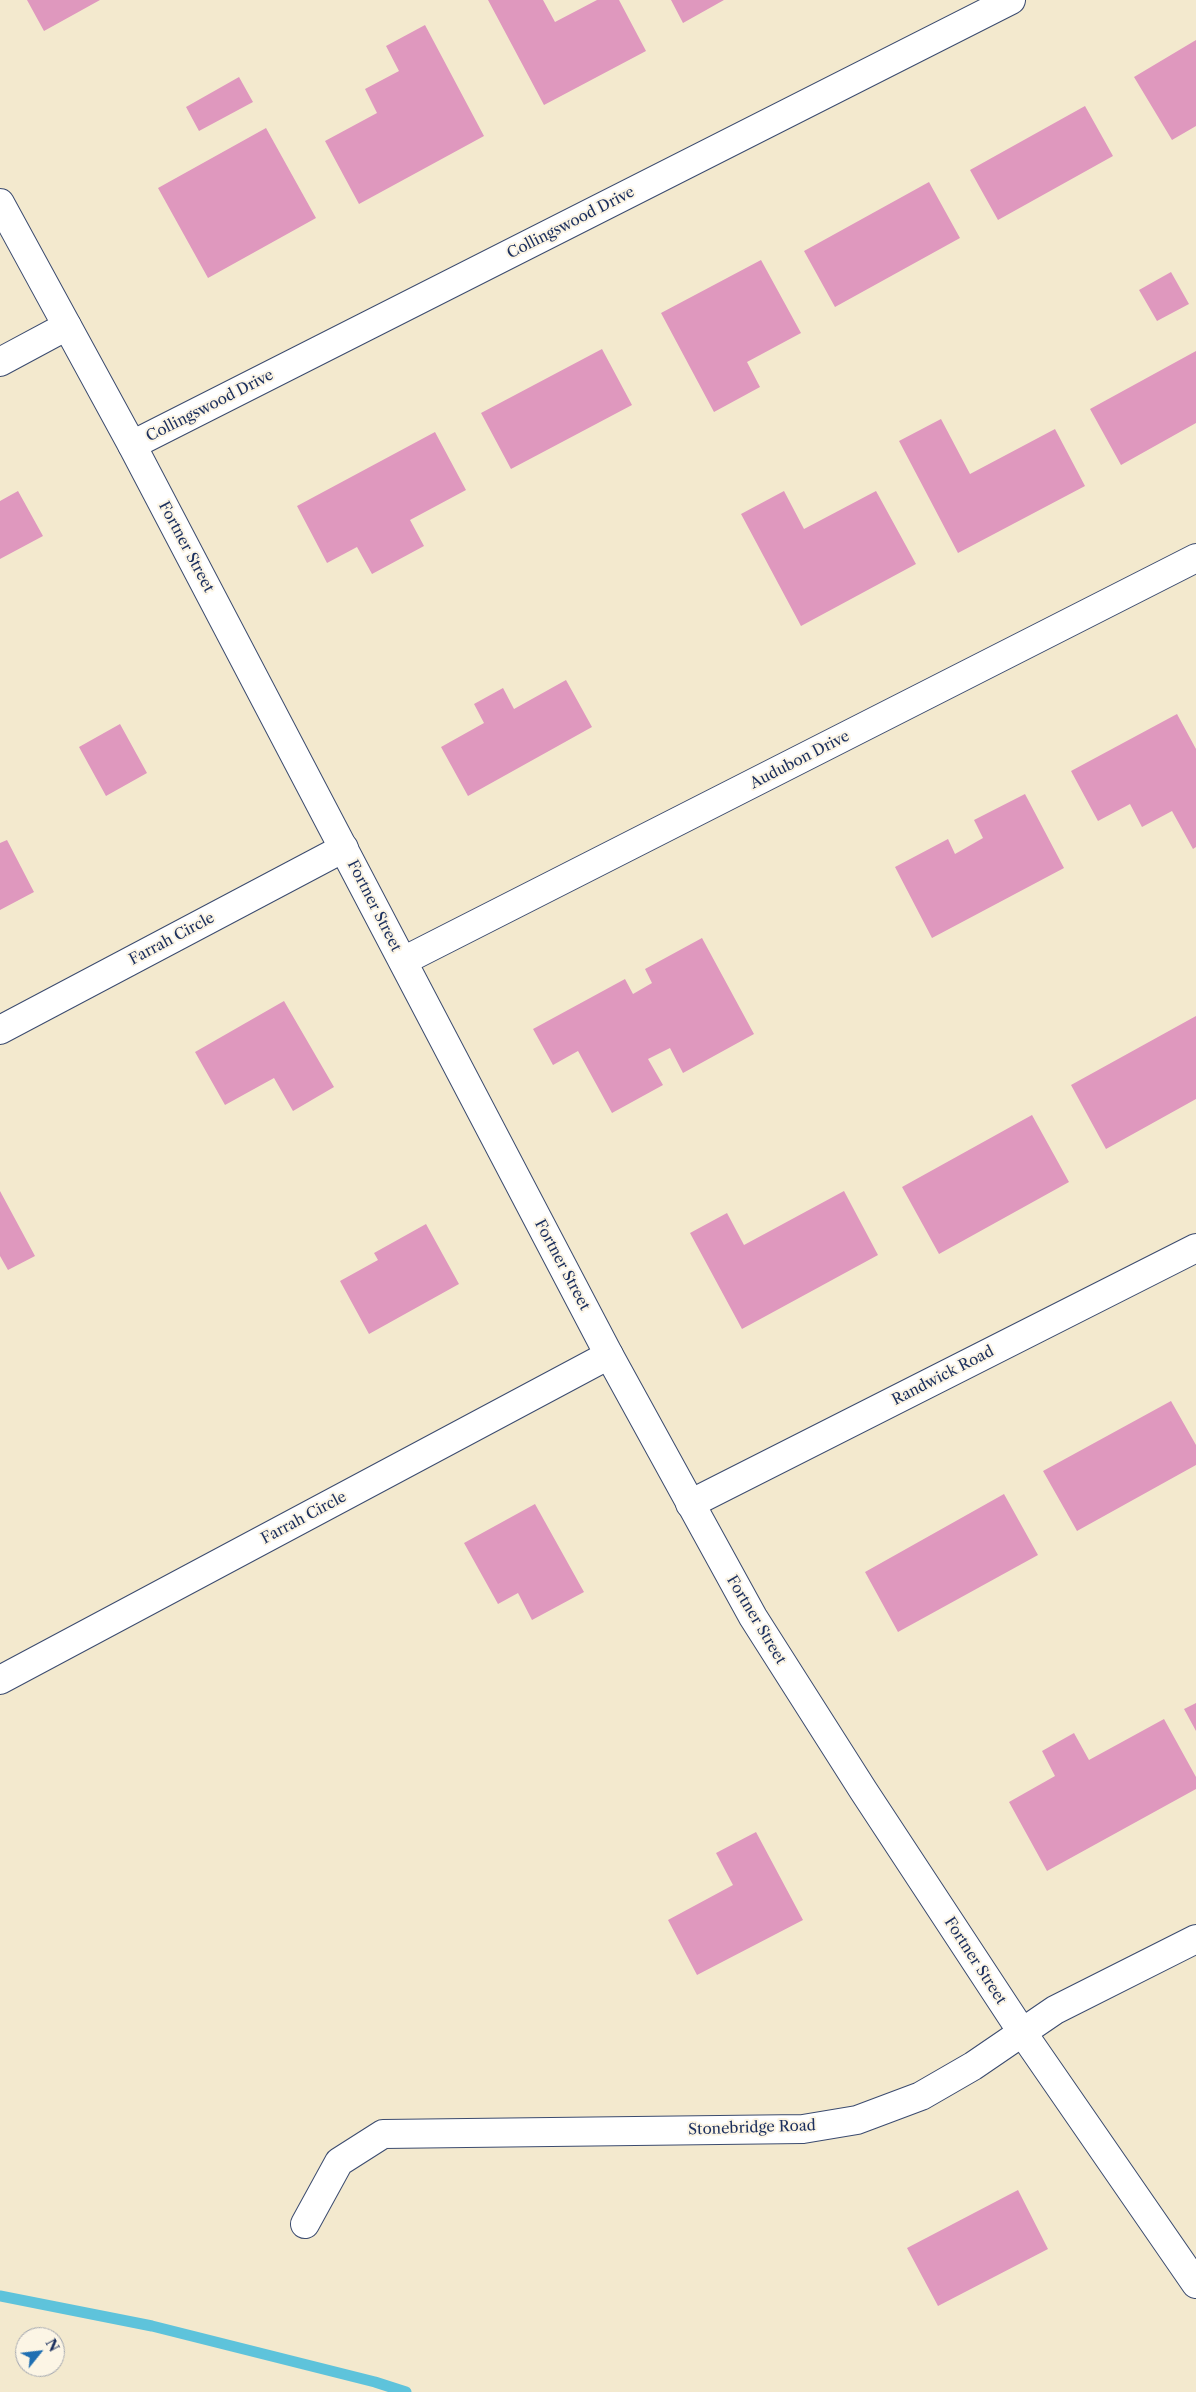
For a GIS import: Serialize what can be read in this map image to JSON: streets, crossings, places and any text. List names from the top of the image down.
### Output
{
  "streets": {
    "street": [
      "Collingswood Drive",
      "Fortner Street",
      "Audubon Drive",
      "Farrah Circle",
      "Randwick Road",
      "Stonebridge Road"
    ]
  },
  "crossings": [
    ["Collingswood Drive", "Fortner Street"],
    ["Fortner Street", "Audubon Drive"],
    ["Fortner Street", "Farrah Circle"],
    ["Fortner Street", "Randwick Road"],
    ["Fortner Street", "Stonebridge Road"]
  ],
  "north": "top right"
}
